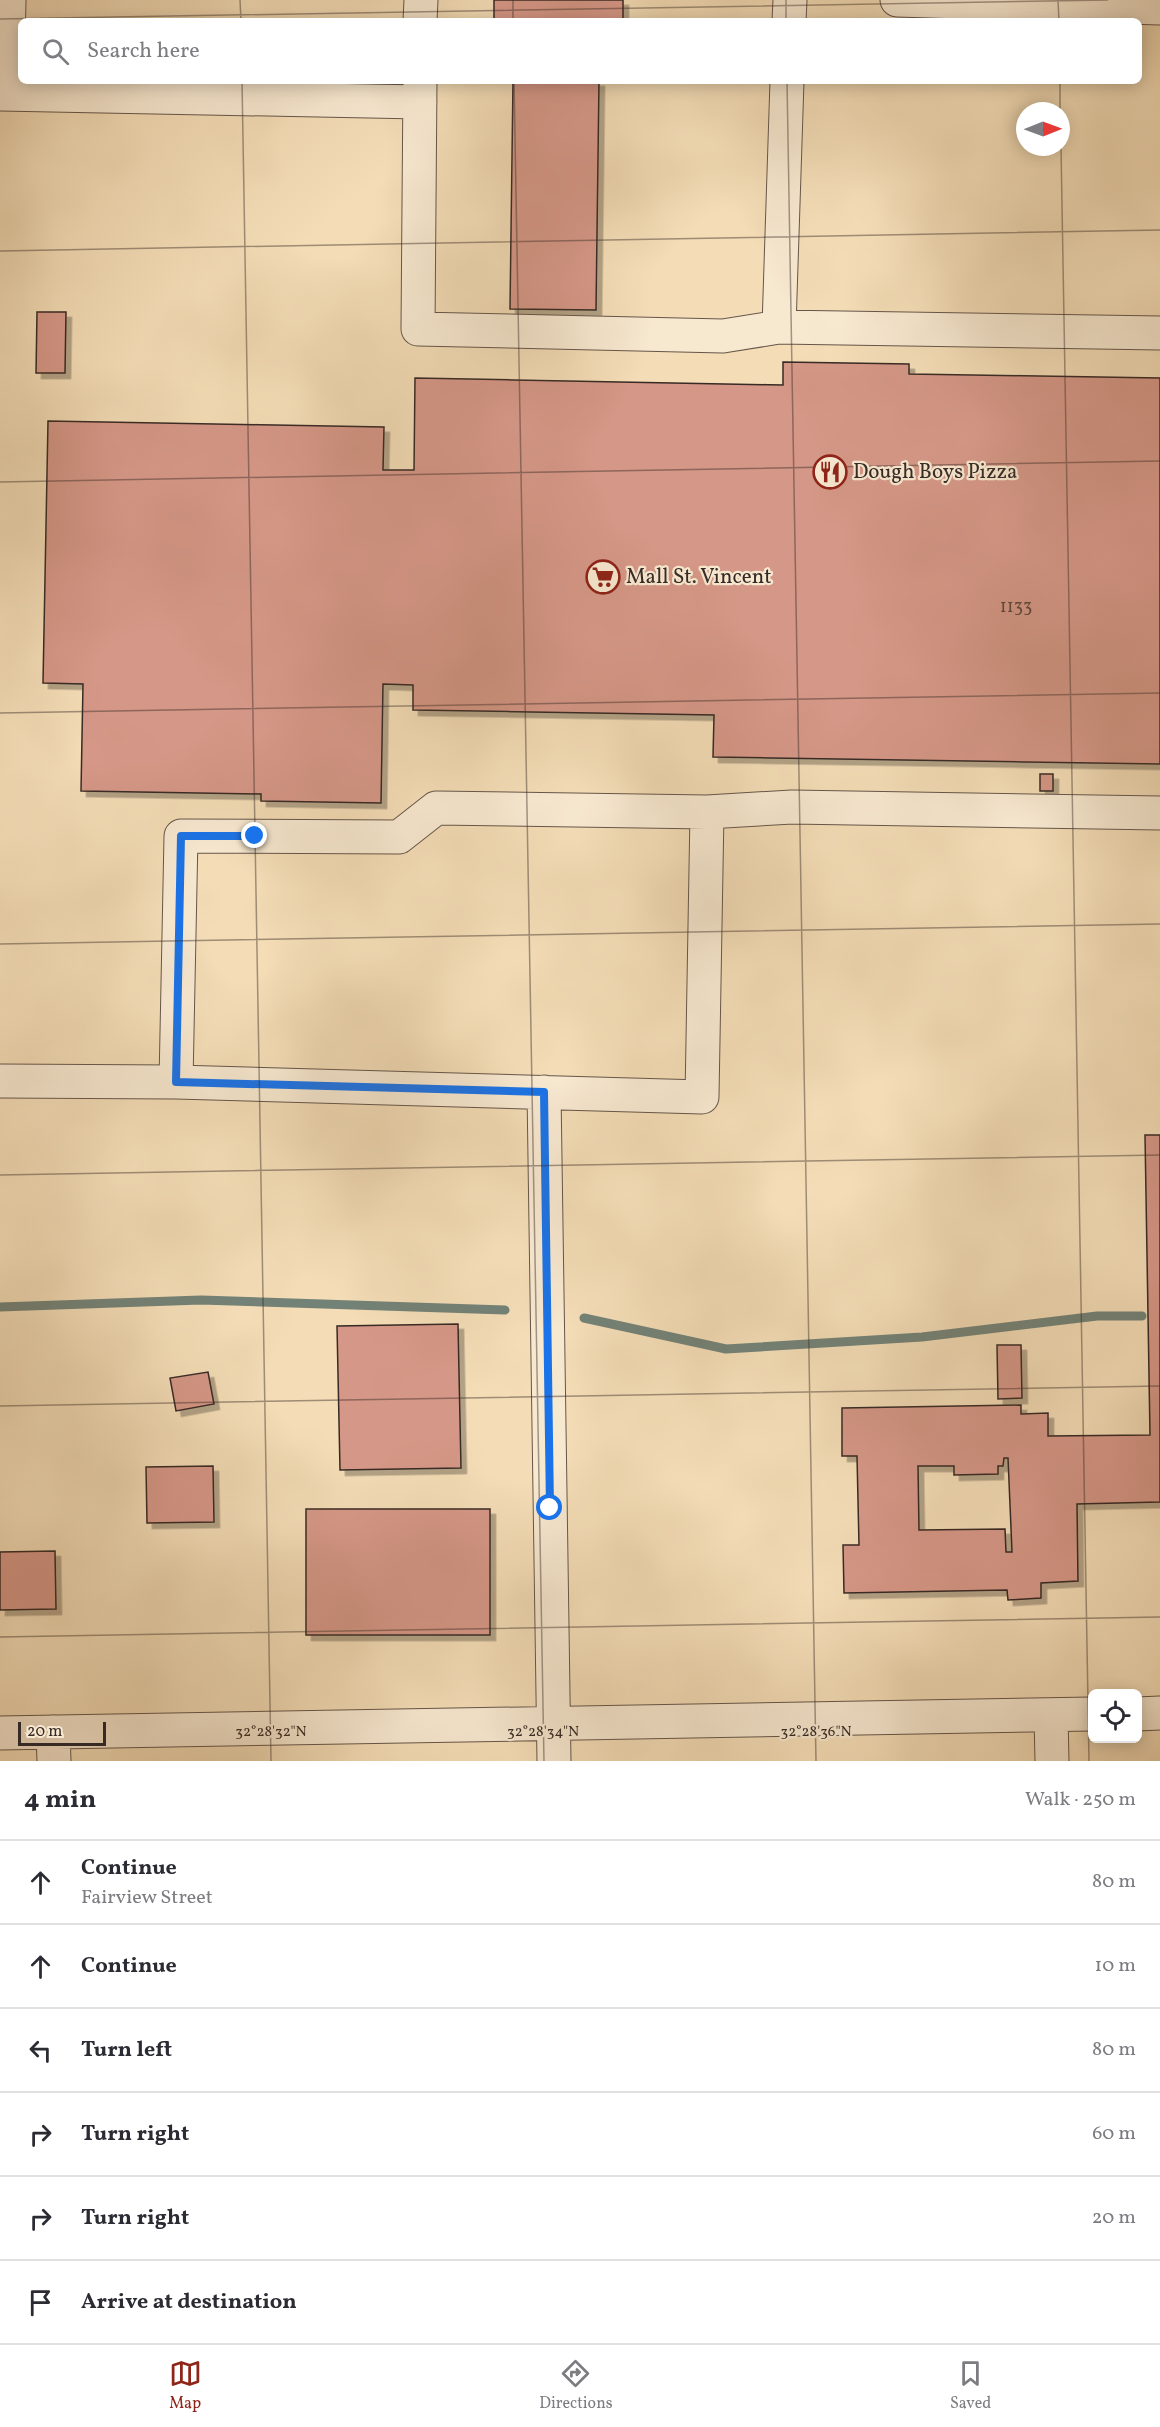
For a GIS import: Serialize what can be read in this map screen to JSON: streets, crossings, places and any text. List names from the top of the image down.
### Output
{
  "places": {
    "restaurant": ["Dough Boys Pizza"],
    "supermarket": ["Mall St. Vincent"]
  },
  "house_numbers": ["1133"],
  "scale_bar": "20 m",
  "north": "right",
  "page": {
    "search": "Search here",
    "scale": "20 m",
    "heading": ["4 min", "Walk · 250 m"],
    "list": [
      ["Continue", "Fairview Street", "80 m"],
      ["Continue", "10 m"],
      ["Turn left", "80 m"],
      ["Turn right", "60 m"],
      ["Turn right", "20 m"],
      "Arrive at destination"
    ],
    "nav": ["Map", "Directions", "Saved"]
  },
  "coordinates": ["32°28'32\"N", "32°28'34\"N", "32°28'36\"N"]
}
